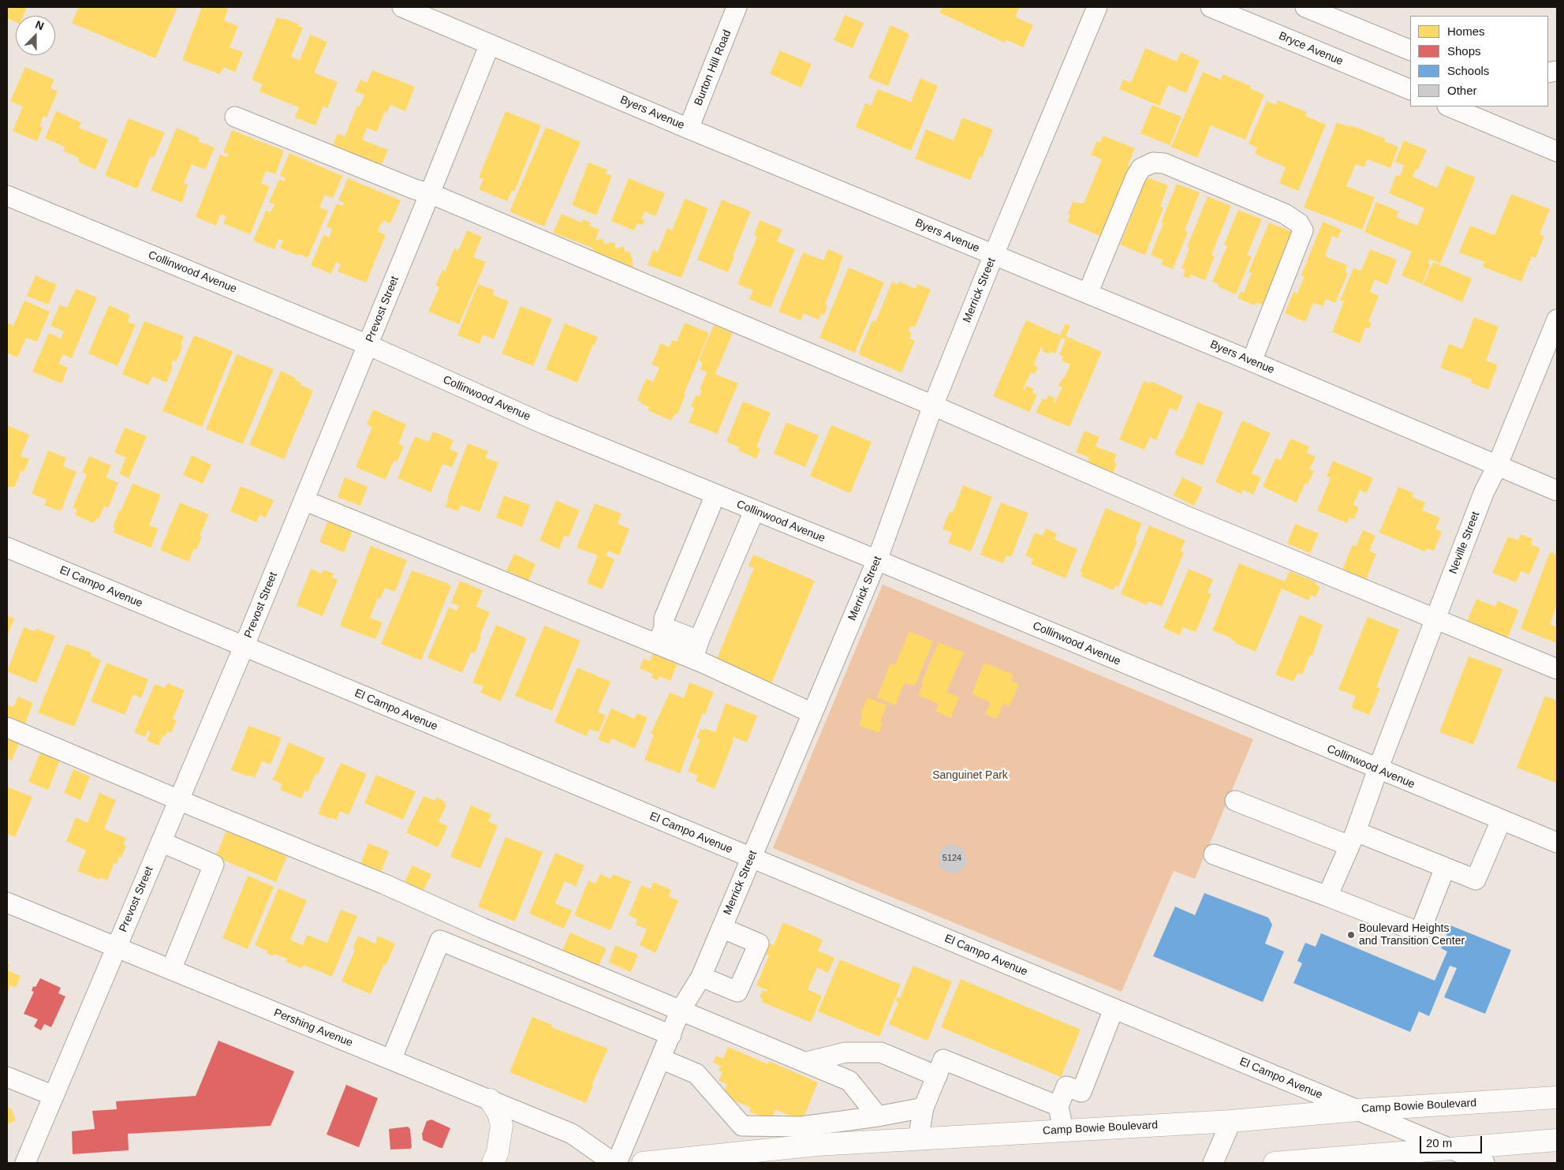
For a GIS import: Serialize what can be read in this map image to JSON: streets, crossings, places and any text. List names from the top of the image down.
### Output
{
  "streets": {
    "main road": ["Camp Bowie Boulevard"],
    "street": [
      "Bryce Avenue",
      "Burton Hill Road",
      "Byers Avenue",
      "Collinwood Avenue",
      "Merrick Street",
      "Prevost Street",
      "Neville Street",
      "El Campo Avenue",
      "Pershing Avenue"
    ]
  },
  "crossings": [
    ["Burton Hill Road", "Byers Avenue"],
    ["Byers Avenue", "Merrick Street"],
    ["Byers Avenue", "Prevost Street"],
    ["Byers Avenue", "Neville Street"],
    ["Collinwood Avenue", "Merrick Street"],
    ["Collinwood Avenue", "Prevost Street"],
    ["Collinwood Avenue", "Neville Street"],
    ["Merrick Street", "El Campo Avenue"],
    ["Prevost Street", "El Campo Avenue"],
    ["Prevost Street", "Pershing Avenue"],
    ["El Campo Avenue", "Camp Bowie Boulevard"]
  ],
  "parks": ["Sanguinet Park"],
  "places": ["Boulevard Heights and Transition Center"],
  "house_numbers": ["5124"],
  "legend": [
    "Homes",
    "Shops",
    "Schools",
    "Other"
  ],
  "scale_bar": "20 m",
  "north": "top"
}
